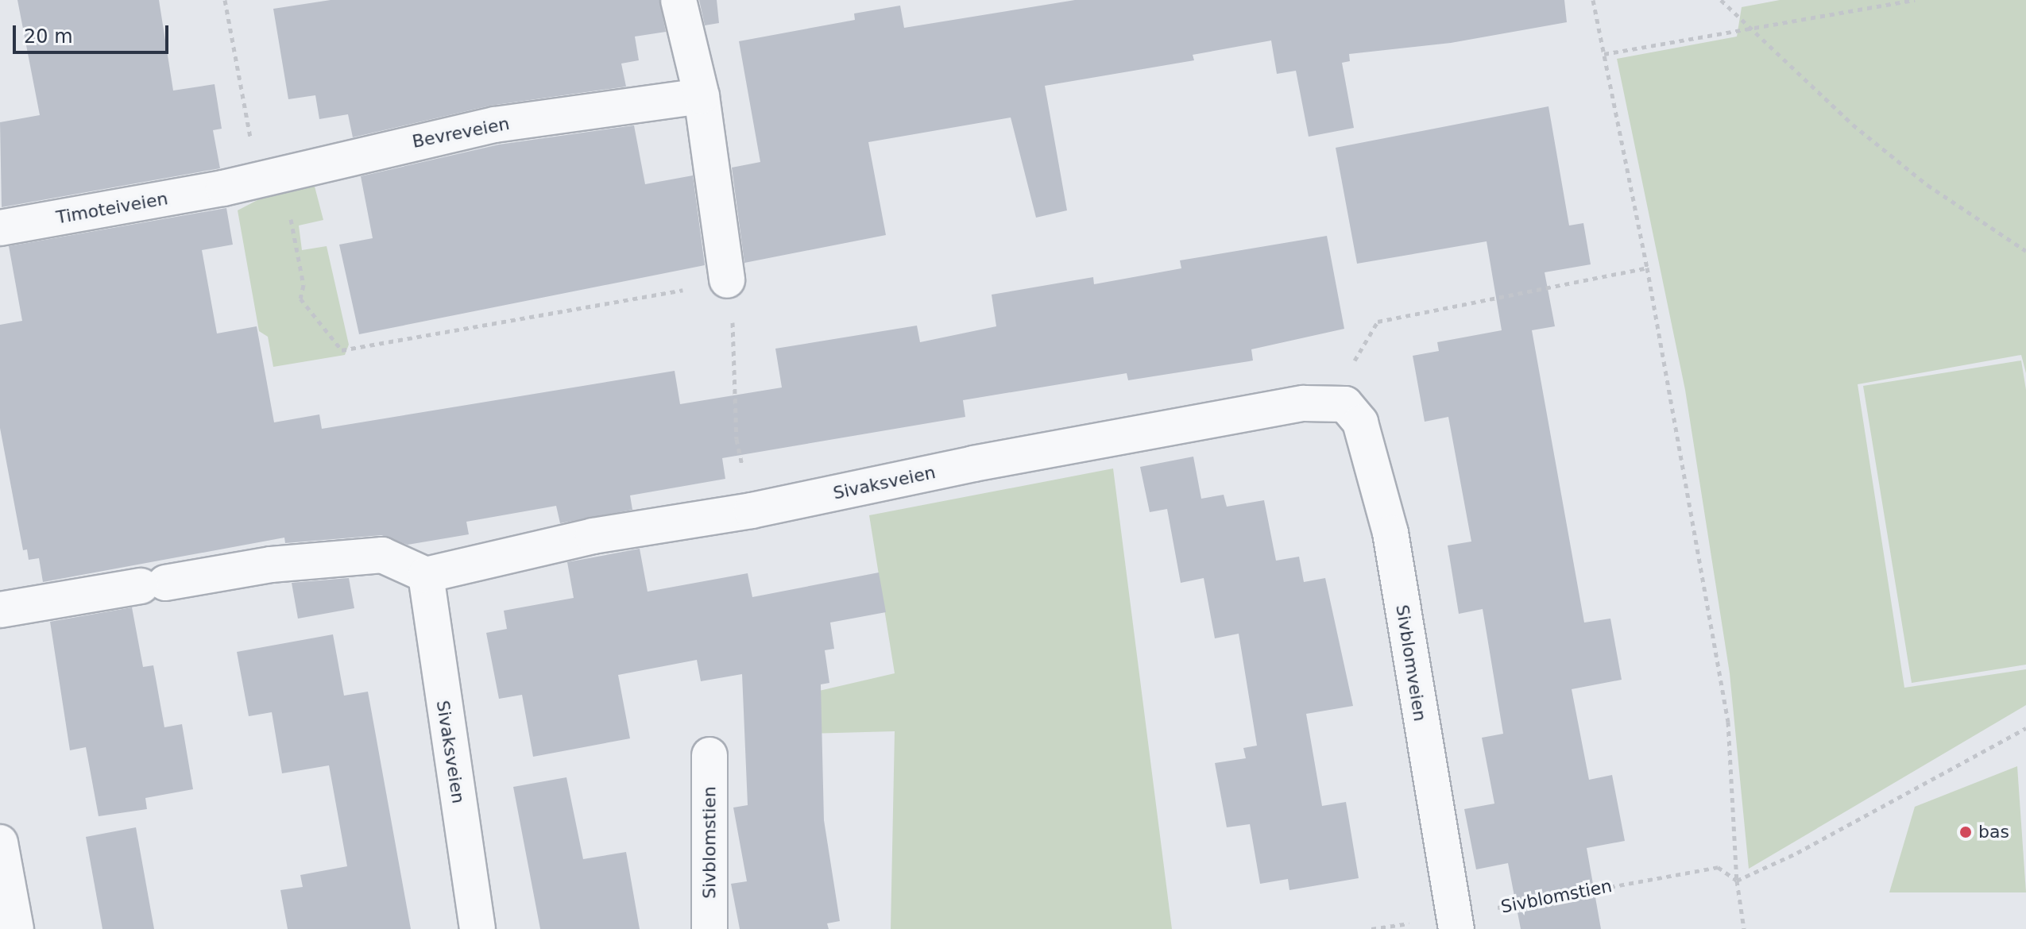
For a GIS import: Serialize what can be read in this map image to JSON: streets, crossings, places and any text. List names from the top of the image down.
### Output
{
  "streets": {
    "street": [
      "Bevreveien",
      "Timoteiveien",
      "Sivaksveien",
      "Sivblomveien",
      "Sivblomstien"
    ]
  },
  "crossings": [
    ["Bevreveien", "Timoteiveien"],
    ["Sivaksveien", "Sivblomveien"],
    ["Sivblomveien", "Sivblomstien"]
  ],
  "places": ["bas"],
  "scale_bar": "20 m"
}
